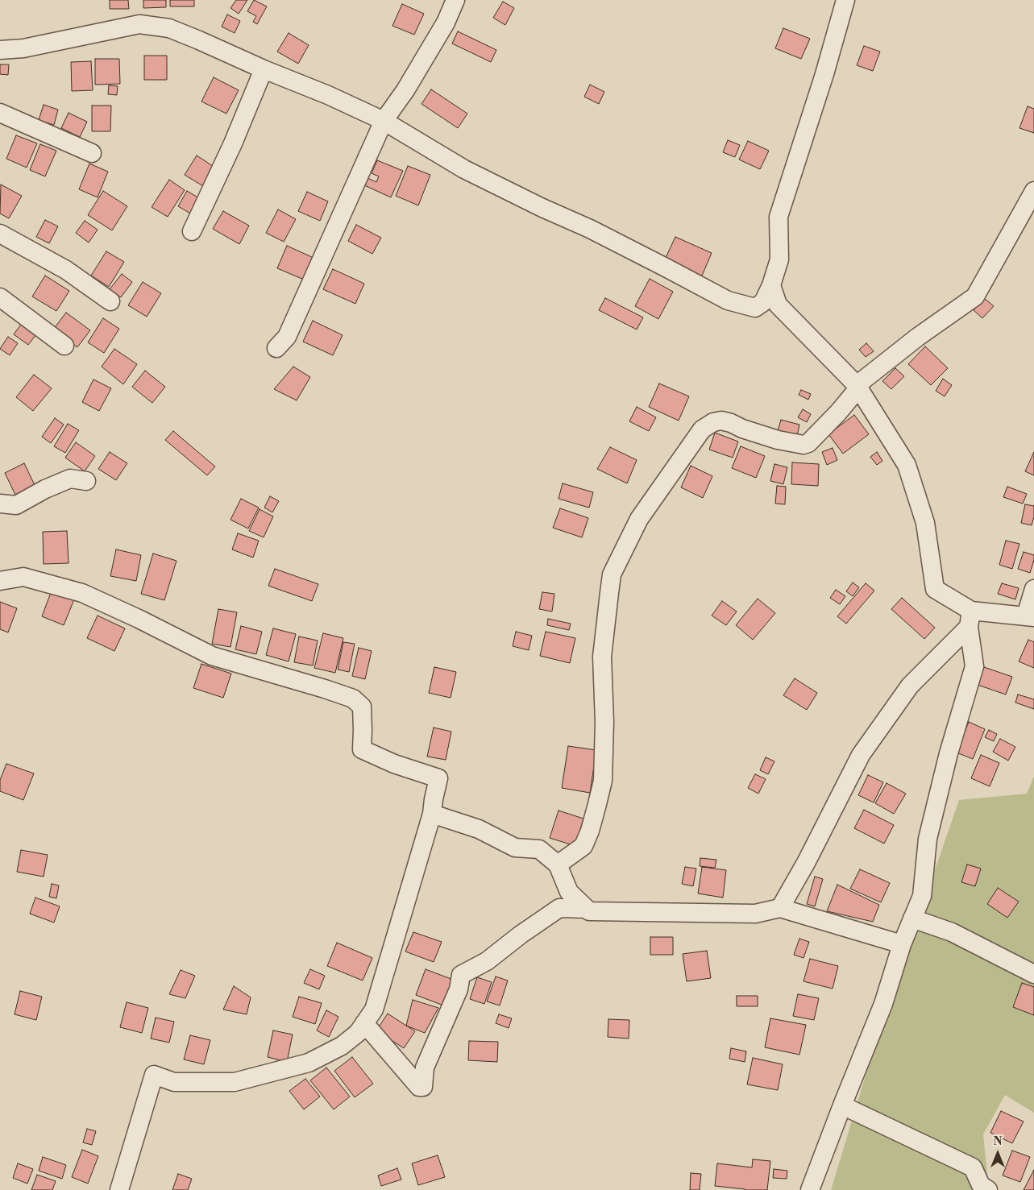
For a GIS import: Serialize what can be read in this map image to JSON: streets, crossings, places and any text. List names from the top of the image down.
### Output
{
  "north": "top"
}
